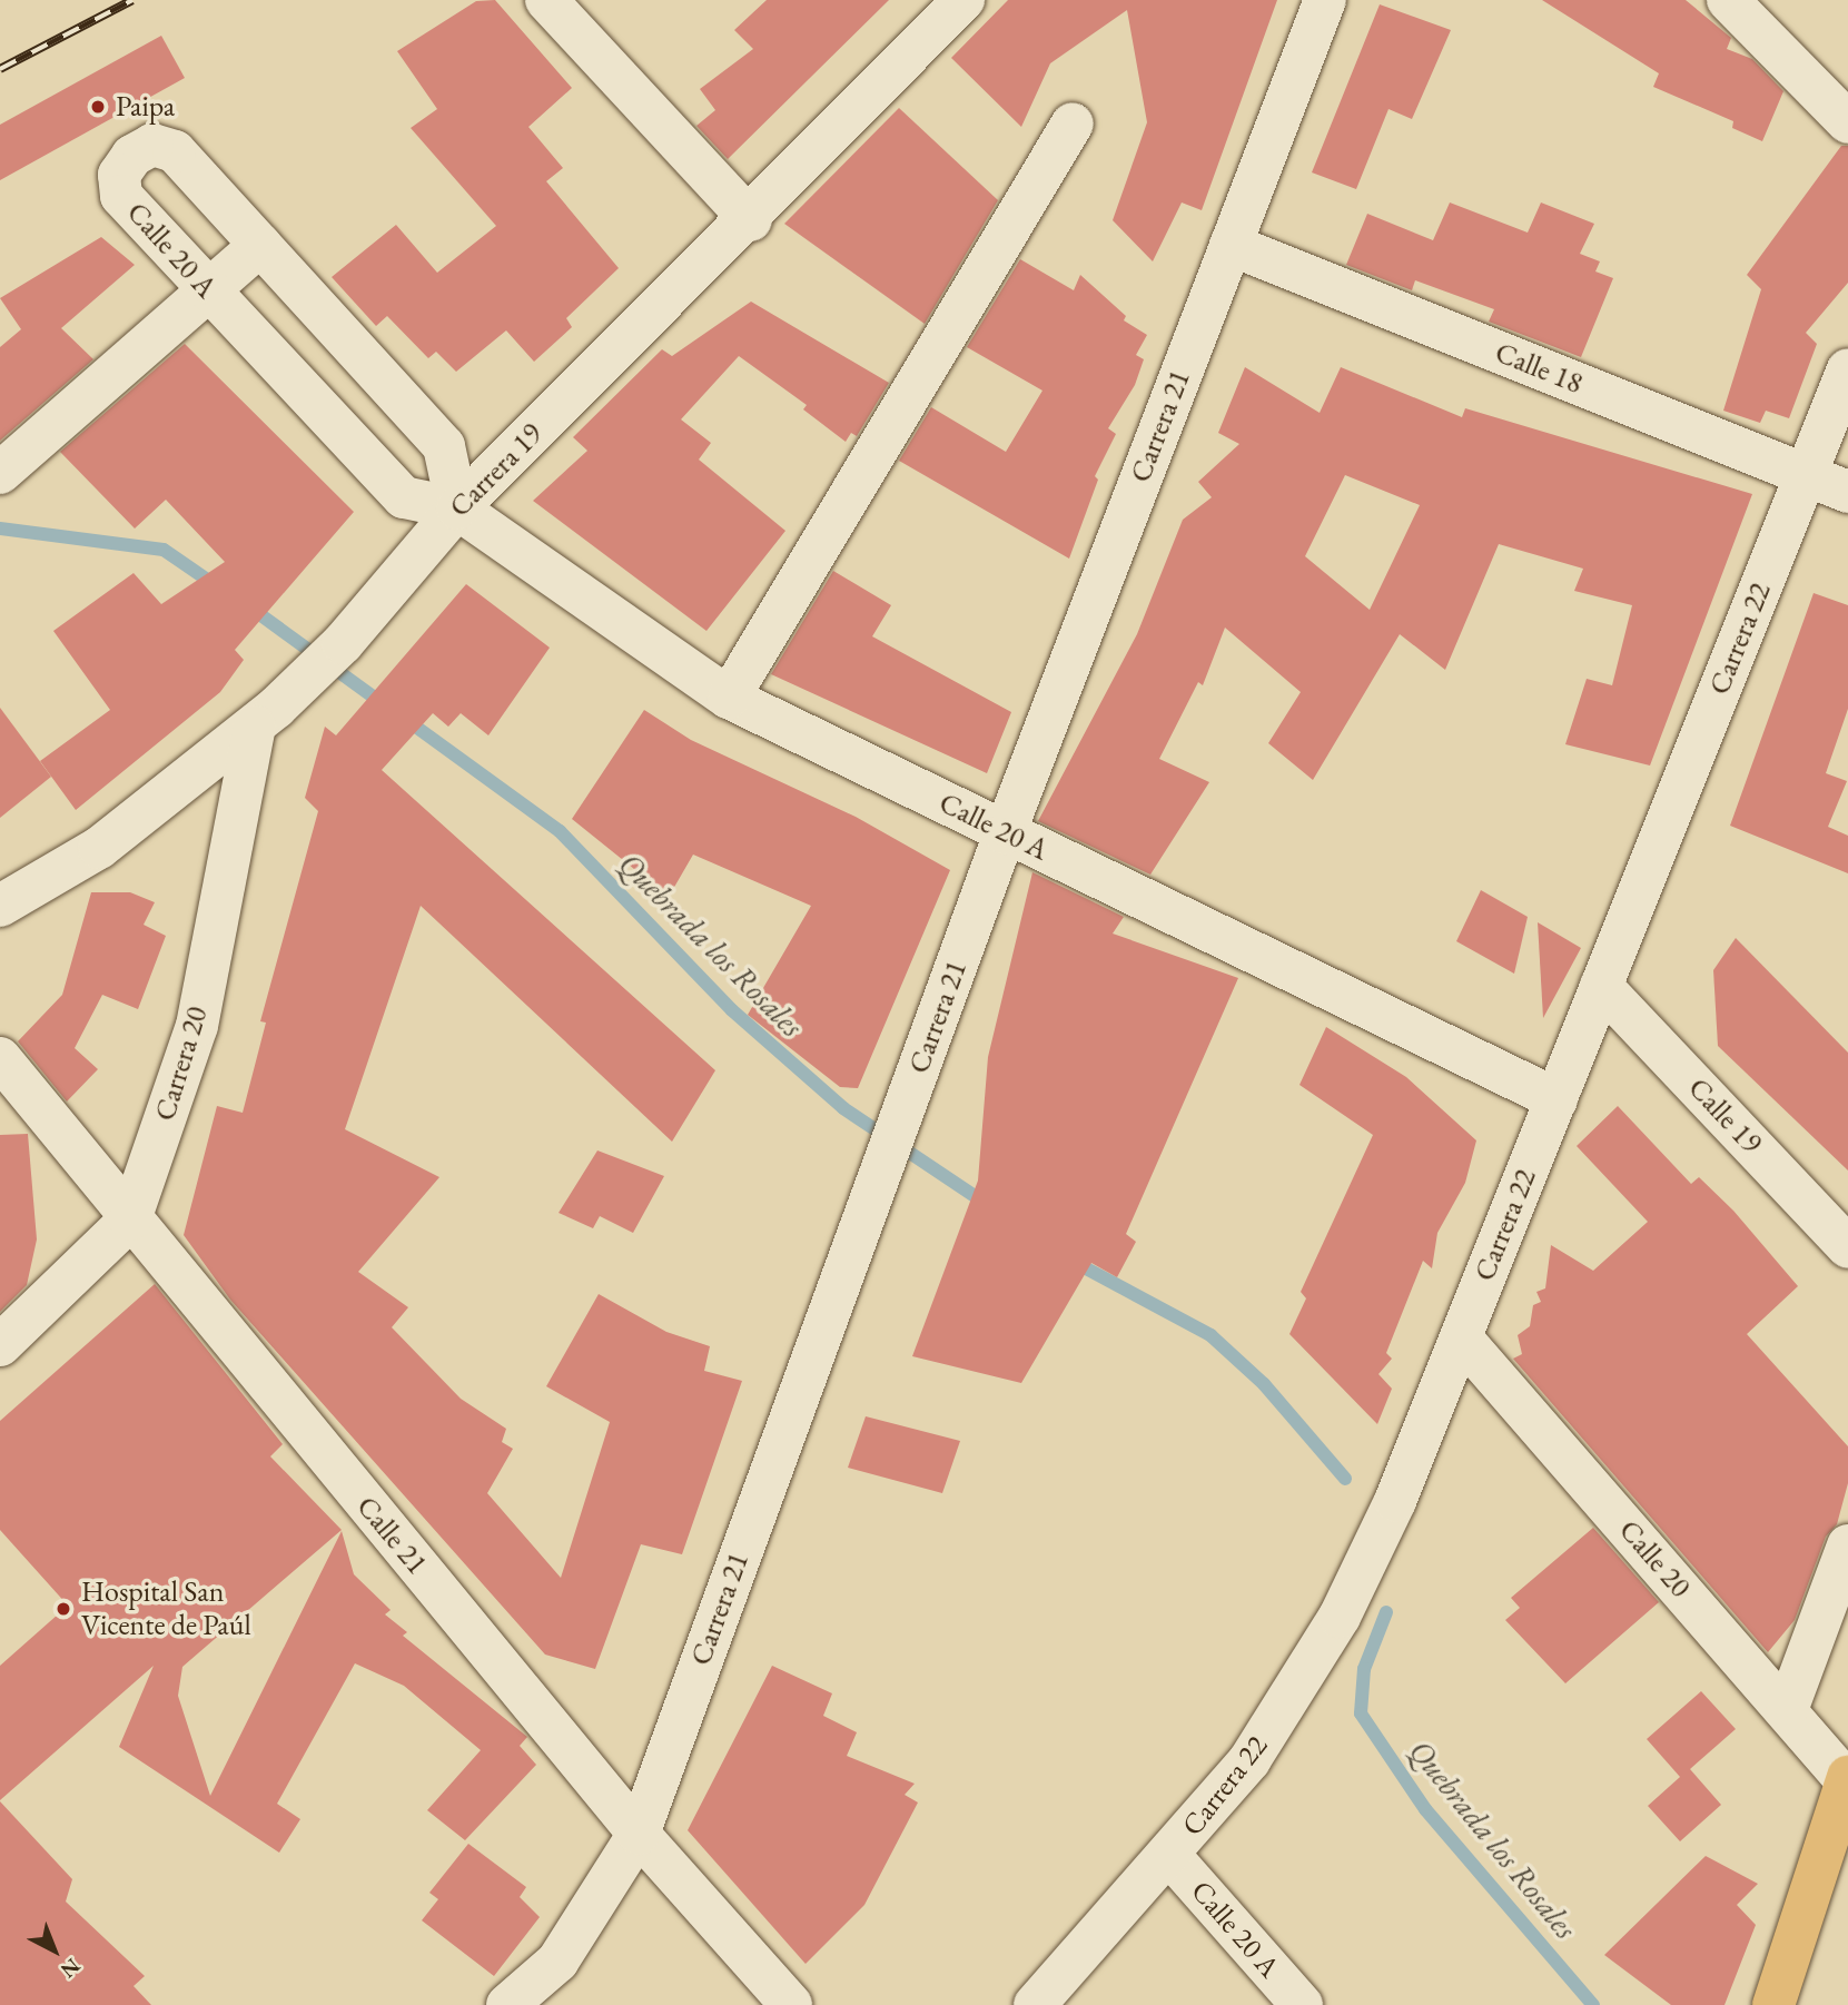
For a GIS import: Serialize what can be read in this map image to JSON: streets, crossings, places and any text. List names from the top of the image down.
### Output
{
  "streets": {
    "street": [
      "Calle 20 A",
      "Calle 18",
      "Carrera 21",
      "Carrera 19",
      "Carrera 22",
      "Carrera 20",
      "Calle 19",
      "Calle 21",
      "Calle 20"
    ]
  },
  "crossings": [
    ["Calle 20 A", "Carrera 21"],
    ["Calle 20 A", "Carrera 19"],
    ["Calle 20 A", "Carrera 22"],
    ["Calle 18", "Carrera 21"],
    ["Calle 18", "Carrera 22"],
    ["Carrera 21", "Calle 21"],
    ["Carrera 19", "Carrera 20"],
    ["Carrera 22", "Calle 19"],
    ["Carrera 22", "Calle 20"],
    ["Carrera 20", "Calle 21"]
  ],
  "water": ["Quebrada los Rosales"],
  "places": ["Paipa", "Hospital San Vicente de Paúl"],
  "north": "bottom right"
}
